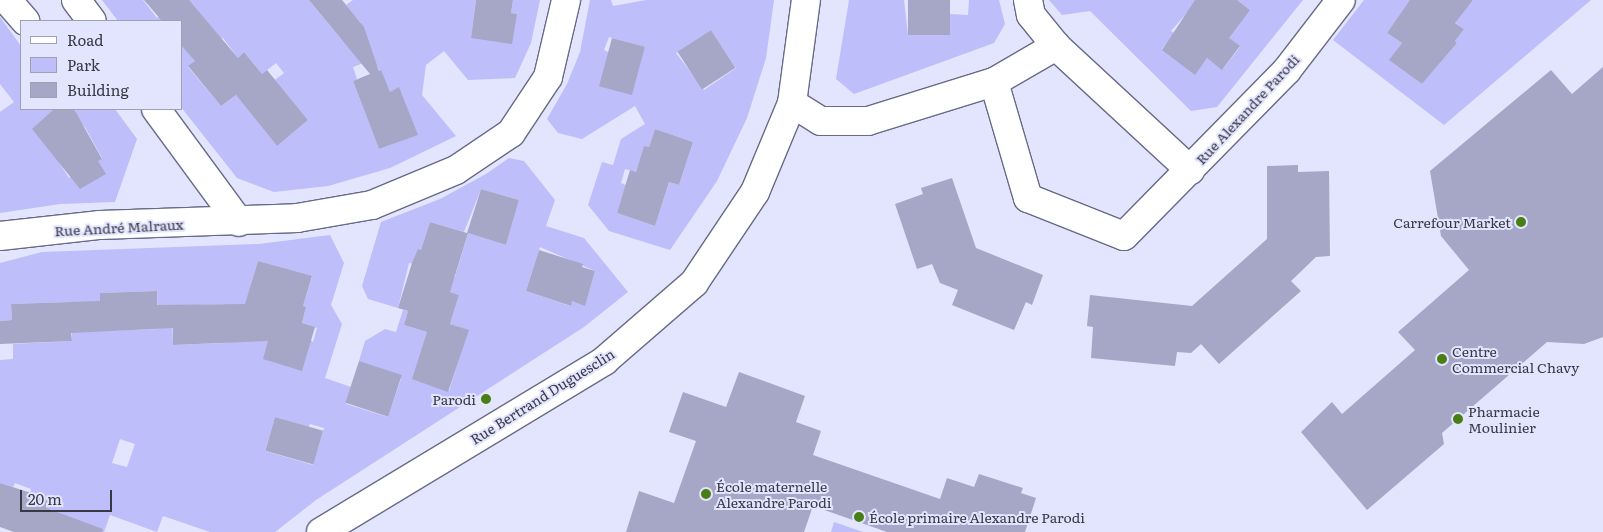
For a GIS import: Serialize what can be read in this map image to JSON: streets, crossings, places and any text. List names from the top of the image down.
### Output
{
  "streets": {
    "street": ["Rue Alexandre Parodi", "Rue André Malraux", "Rue Bertrand Duguesclin"]
  },
  "places": [
    "Carrefour Market",
    "Centre Commercial Chavy",
    "Parodi",
    "Pharmacie Moulinier",
    "École maternelle Alexandre Parodi",
    "École primaire Alexandre Parodi"
  ],
  "legend": ["Road", "Park", "Building"],
  "scale_bar": "20 m"
}
